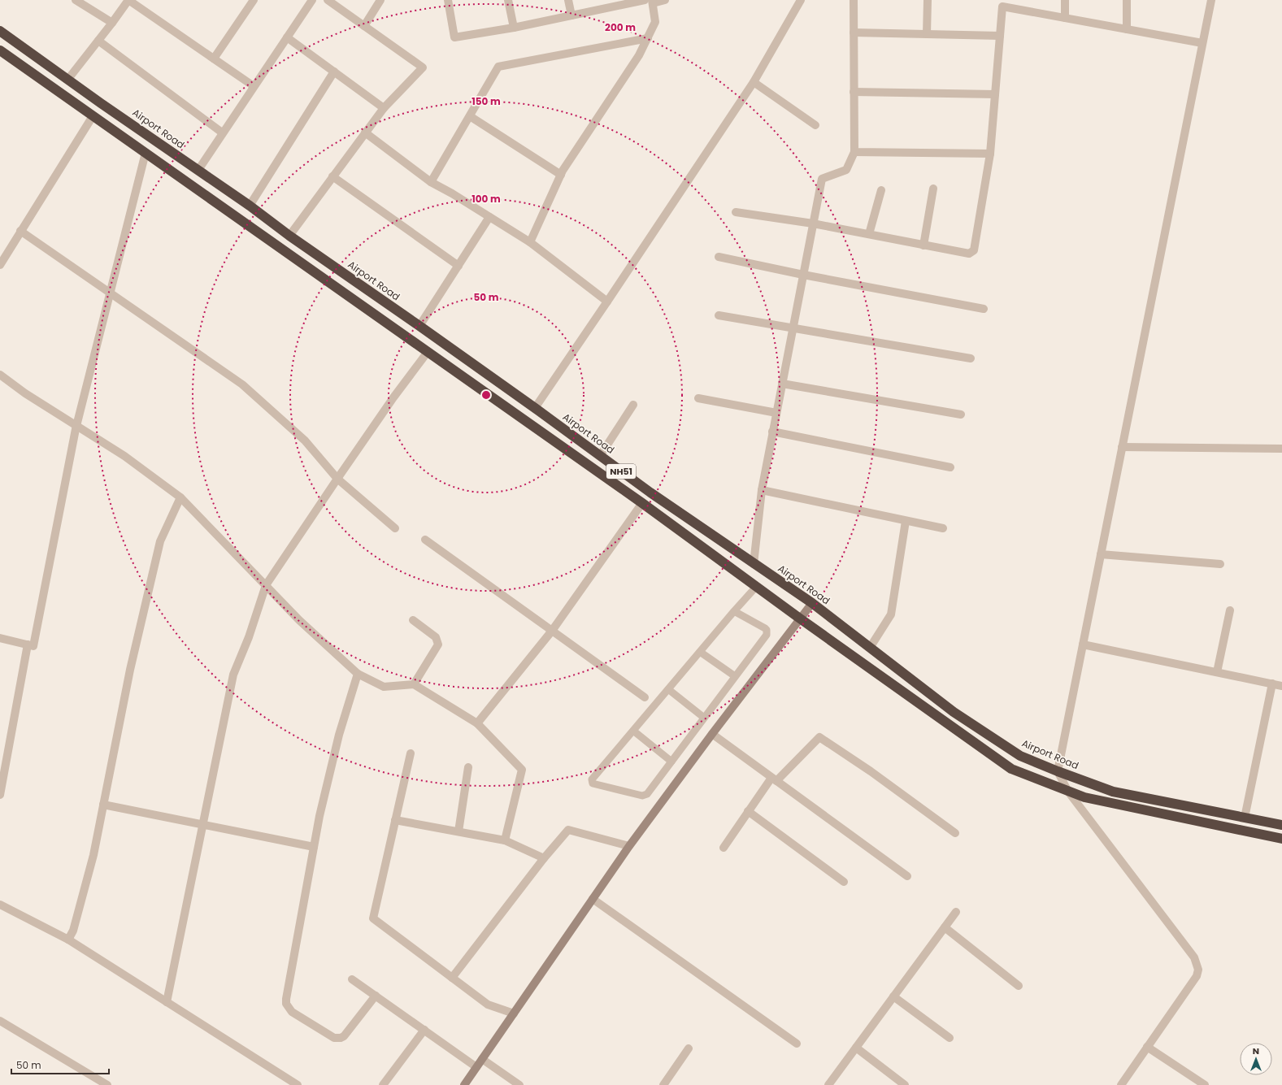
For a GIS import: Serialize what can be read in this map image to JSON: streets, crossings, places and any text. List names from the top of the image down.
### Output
{
  "streets": {
    "highway": ["Airport Road", "NH51"]
  },
  "scale_bar": "50 m",
  "north": "top",
  "rings": [
    "200 m",
    "150 m",
    "100 m",
    "50 m"
  ]
}
